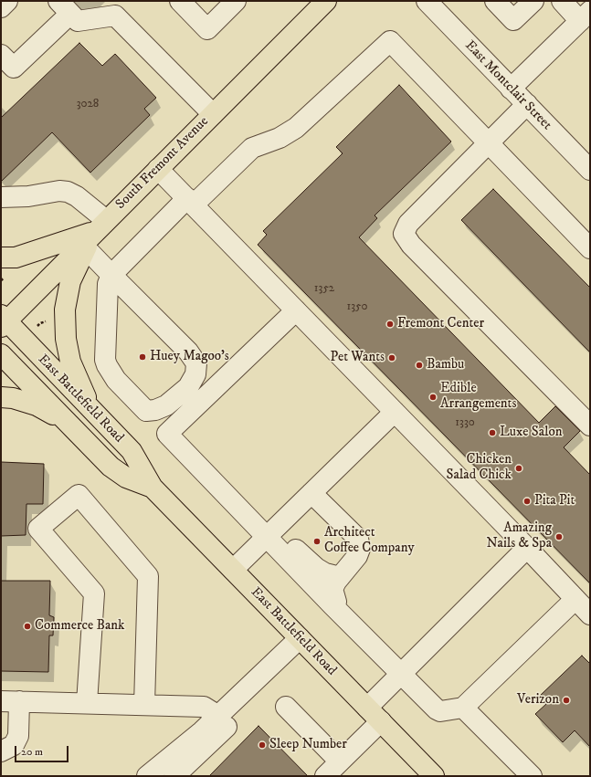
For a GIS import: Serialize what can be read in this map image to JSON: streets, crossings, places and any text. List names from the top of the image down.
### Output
{
  "streets": {
    "main road": ["South Fremont Avenue", "East Battlefield Road"],
    "street": ["East Montclair Street"]
  },
  "crossings": [
    ["South Fremont Avenue", "East Battlefield Road"]
  ],
  "places": [
    "Fremont Center",
    "Huey Magoo's",
    "Pet Wants",
    "Bambu",
    "Edible Arrangements",
    "Luxe Salon",
    "Chicken Salad Chick",
    "Pita Pit",
    "Amazing Nails & Spa",
    "Architect Coffee Company",
    "Commerce Bank",
    "Verizon",
    "Sleep Number"
  ],
  "house_numbers": [
    "3028",
    "1352",
    "1350",
    "1330"
  ],
  "scale_bar": "20 m"
}
